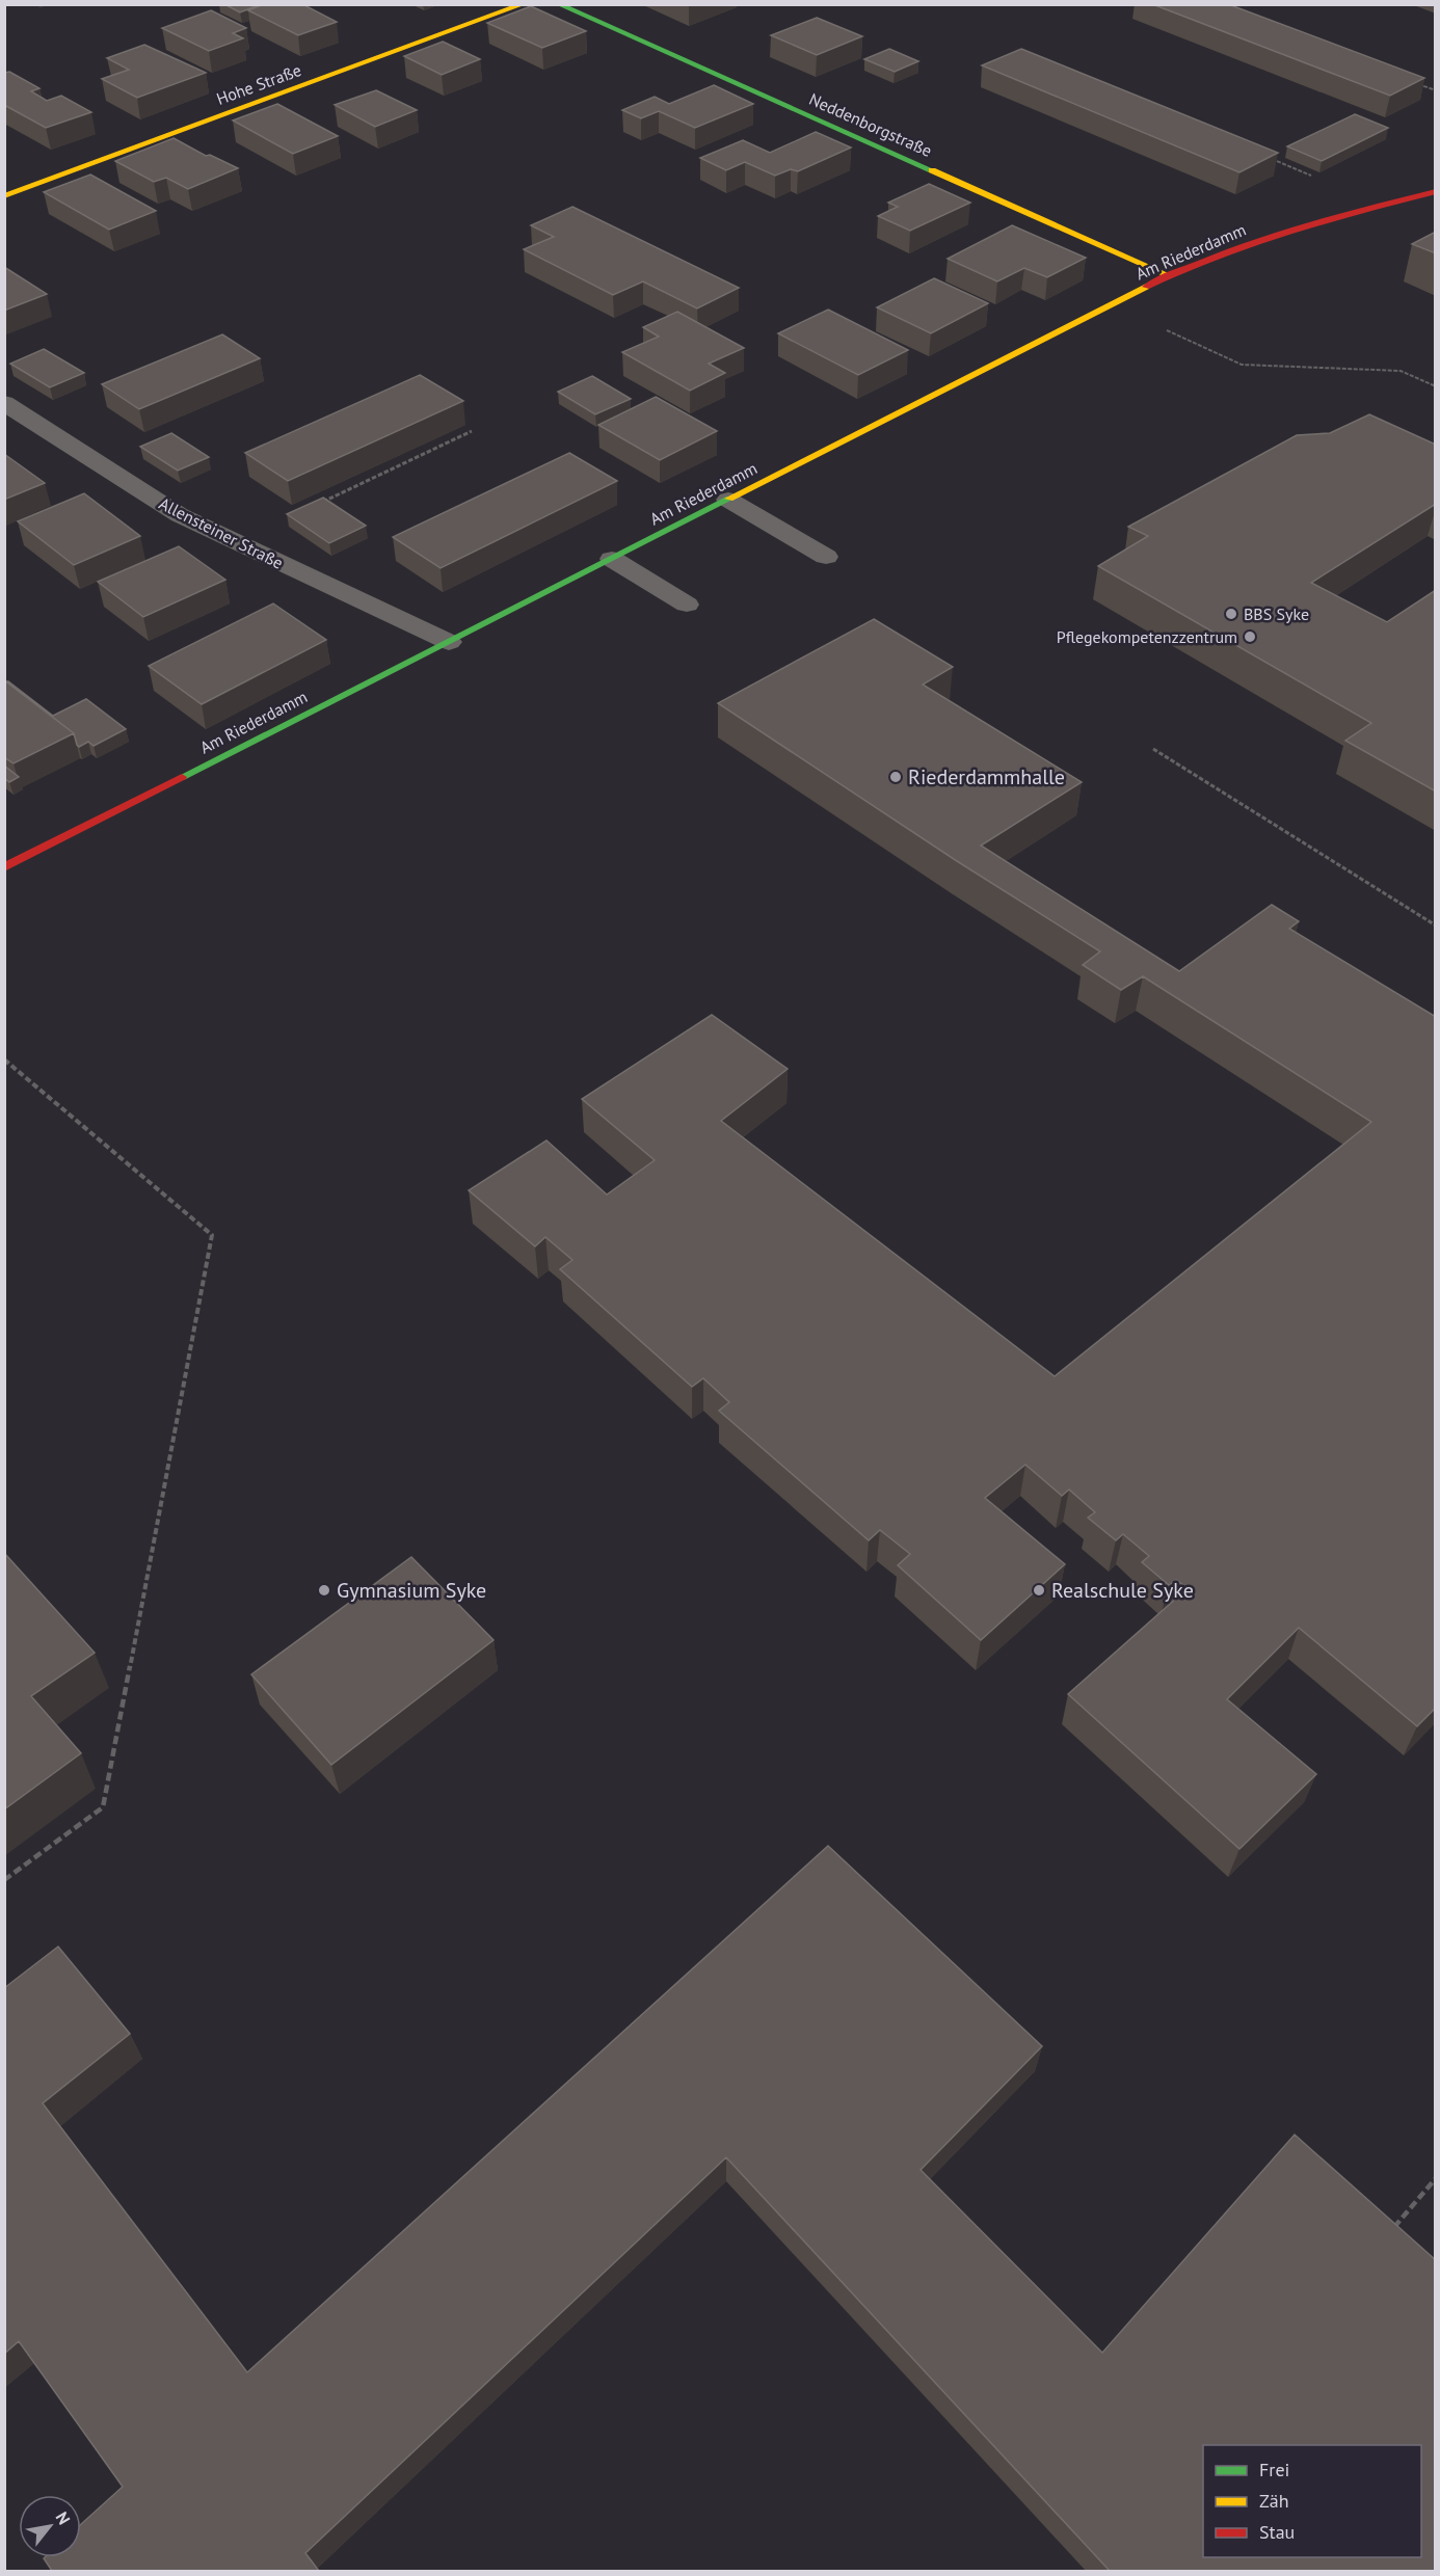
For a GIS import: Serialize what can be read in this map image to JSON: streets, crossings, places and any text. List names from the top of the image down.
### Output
{
  "streets": {
    "street": [
      "Hohe Straße",
      "Neddenborgstraße",
      "Am Riederdamm",
      "Allensteiner Straße"
    ]
  },
  "crossings": [
    ["Neddenborgstraße", "Am Riederdamm"],
    ["Am Riederdamm", "Allensteiner Straße"]
  ],
  "places": [
    "BBS Syke",
    "Pflegekompetenzzentrum",
    "Riederdammhalle",
    "Gymnasium Syke",
    "Realschule Syke"
  ],
  "legend": ["Frei", "Zäh", "Stau"],
  "north": "top right"
}
